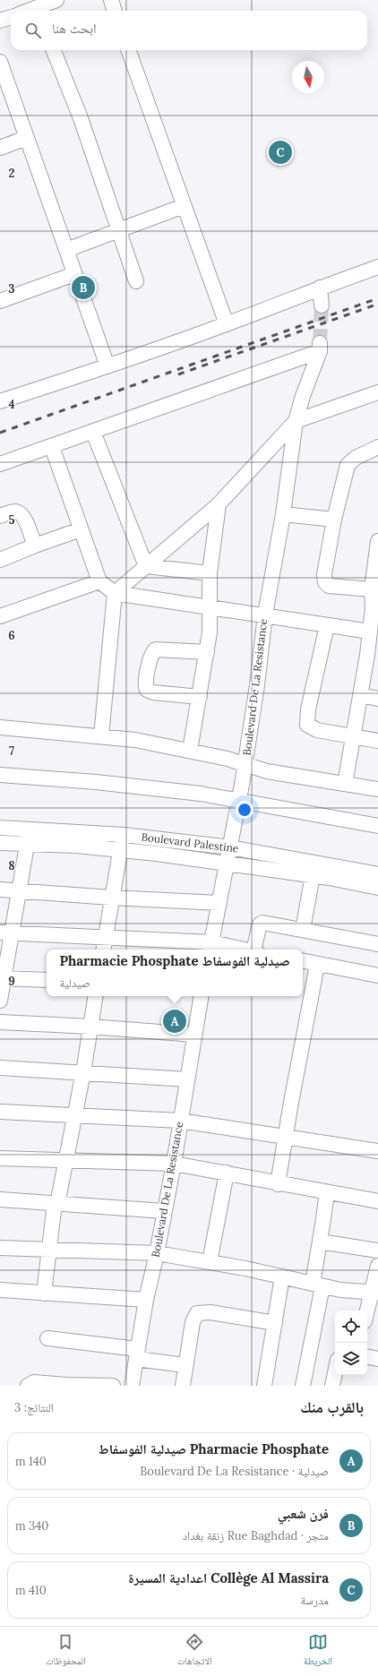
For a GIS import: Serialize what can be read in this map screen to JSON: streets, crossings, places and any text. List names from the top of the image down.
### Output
{
  "streets": {
    "street": ["Boulevard De La Resistance", "Boulevard Palestine"]
  },
  "crossings": [
    ["Boulevard De La Resistance", "Boulevard Palestine"]
  ],
  "north": "bottom",
  "page": {
    "search": "ابحث هنا",
    "pins": ["C", "B", "A"],
    "popup": ["Pharmacie Phosphate صيدلية الفوسفاط", "صيدلية"],
    "heading": ["بالقرب منك", "النتائج: 3"],
    "list": [
      {
        "mark": "A",
        "name": "Pharmacie Phosphate صيدلية الفوسفاط",
        "note": "صيدلية · Boulevard De La Resistance",
        "value": "140 m"
      },
      {
        "mark": "B",
        "name": "فرن شعبي",
        "note": "متجر · Rue Baghdad زنقة بغداد",
        "value": "340 m"
      },
      {
        "mark": "C",
        "name": "Collège Al Massira اعدادية المسيرة",
        "note": "مدرسة",
        "value": "410 m"
      }
    ],
    "nav": ["الخريطة", "الاتجاهات", "المحفوظات"]
  },
  "grid": {
    "rows": [
      "2",
      "3",
      "4",
      "5",
      "6",
      "7",
      "8",
      "9"
    ]
  }
}
